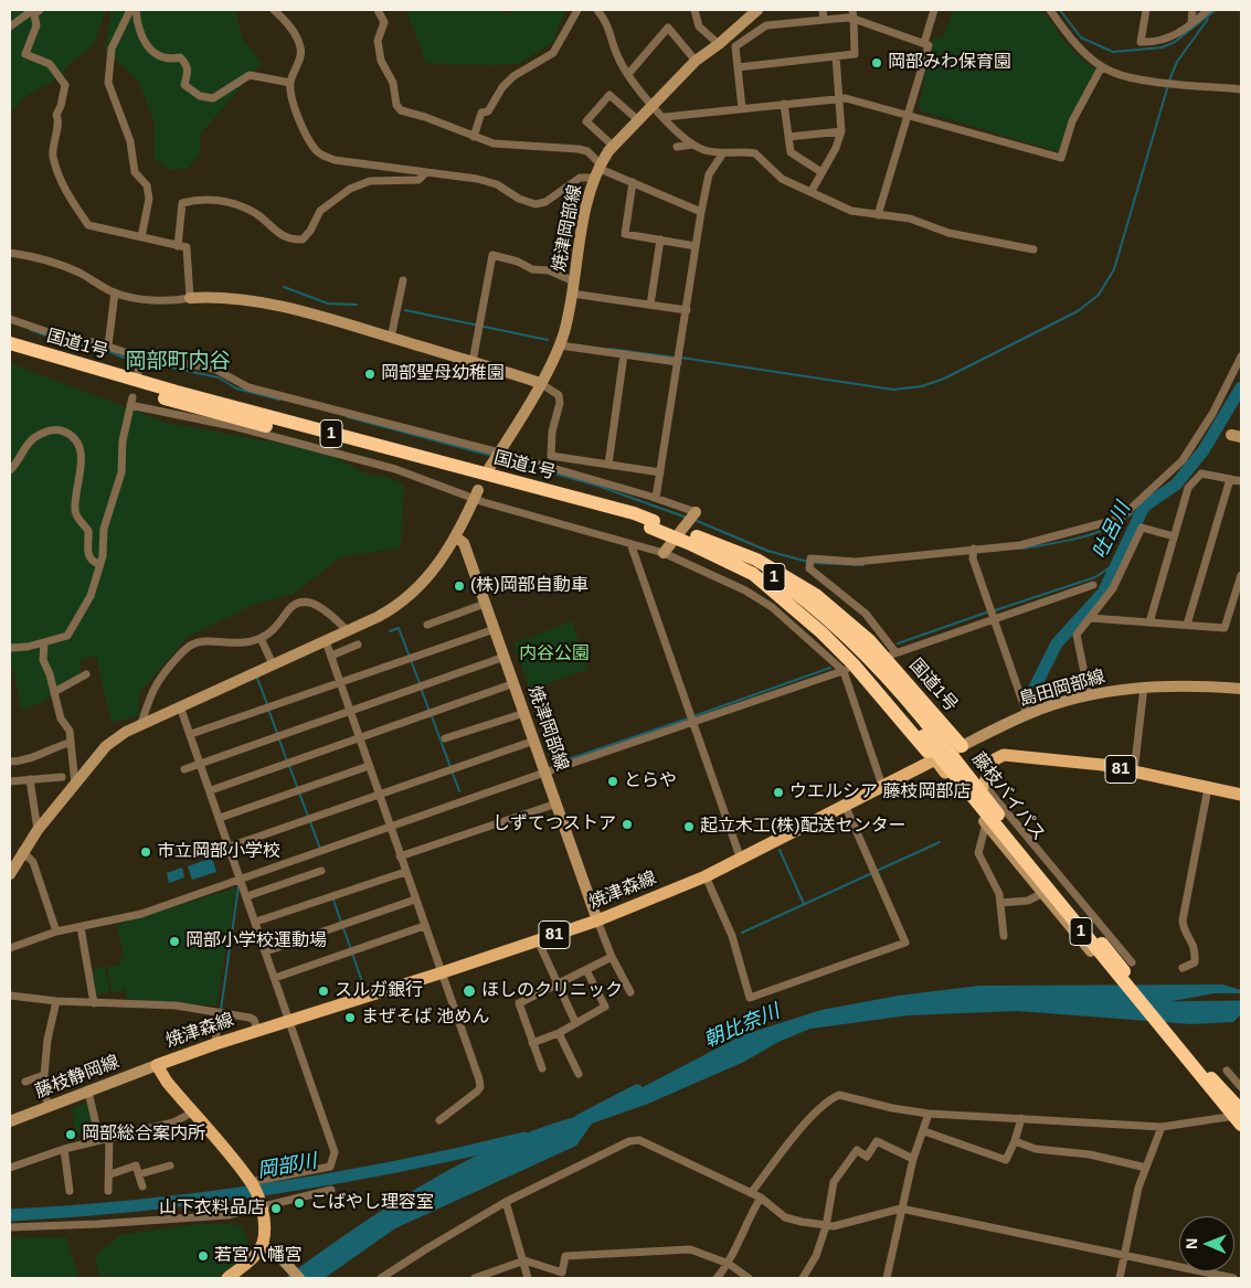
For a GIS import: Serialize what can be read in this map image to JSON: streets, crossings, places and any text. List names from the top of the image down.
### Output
{
  "streets": {
    "highway": ["国道1号", "1", "藤枝バイパス"],
    "main road": [
      "焼津岡部線",
      "島田岡部線",
      "81",
      "焼津森線",
      "藤枝静岡線"
    ]
  },
  "crossings": [
    ["焼津岡部線", "焼津森線"],
    ["国道1号", "島田岡部線"],
    ["国道1号", "藤枝バイパス"],
    ["国道1号", "焼津森線"],
    ["島田岡部線", "焼津森線"],
    ["焼津森線", "藤枝静岡線"]
  ],
  "districts": ["岡部町内谷"],
  "water": ["吐呂川", "朝比奈川", "岡部川"],
  "parks": ["内谷公園"],
  "places": [
    "岡部みわ保育園",
    "岡部聖母幼稚園",
    "(株)岡部自動車",
    "とらや",
    "ウエルシア 藤枝岡部店",
    "しずてつストア",
    "起立木工(株)配送センター",
    "市立岡部小学校",
    "岡部小学校運動場",
    "スルガ銀行",
    "ほしのクリニック",
    "まぜそば 池めん",
    "岡部総合案内所",
    "こばやし理容室",
    "山下衣料品店",
    "若宮八幡宮"
  ],
  "north": "left"
}
